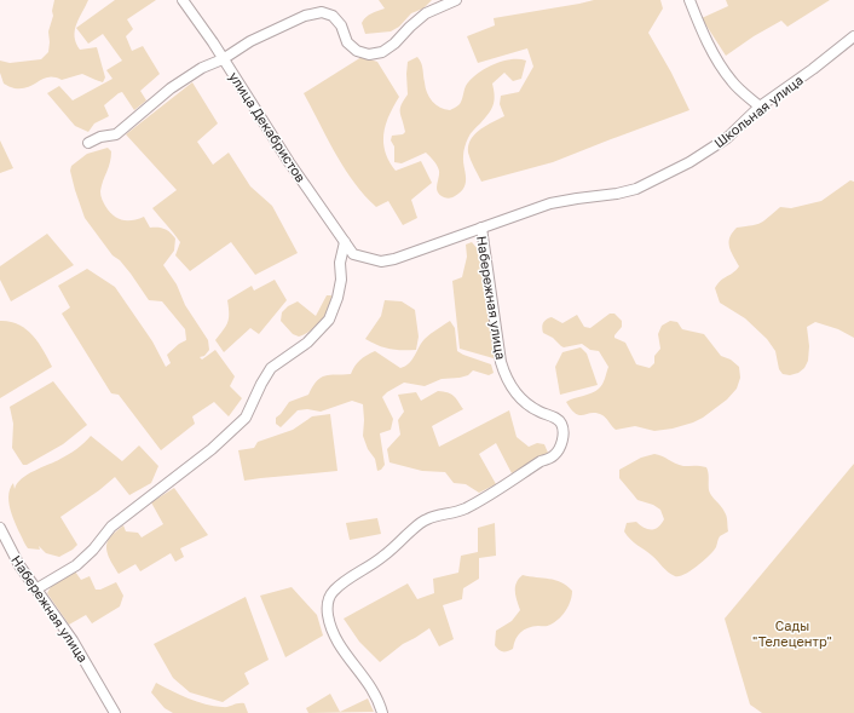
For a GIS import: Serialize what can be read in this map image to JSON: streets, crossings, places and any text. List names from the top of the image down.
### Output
{
  "streets": {
    "street": ["Школьная улица", "улица Декабристов", "Набережная улица"]
  },
  "crossings": [
    ["Школьная улица", "улица Декабристов"],
    ["Школьная улица", "Набережная улица"]
  ],
  "parks": ["Сады \"Телецентр\""]
}
